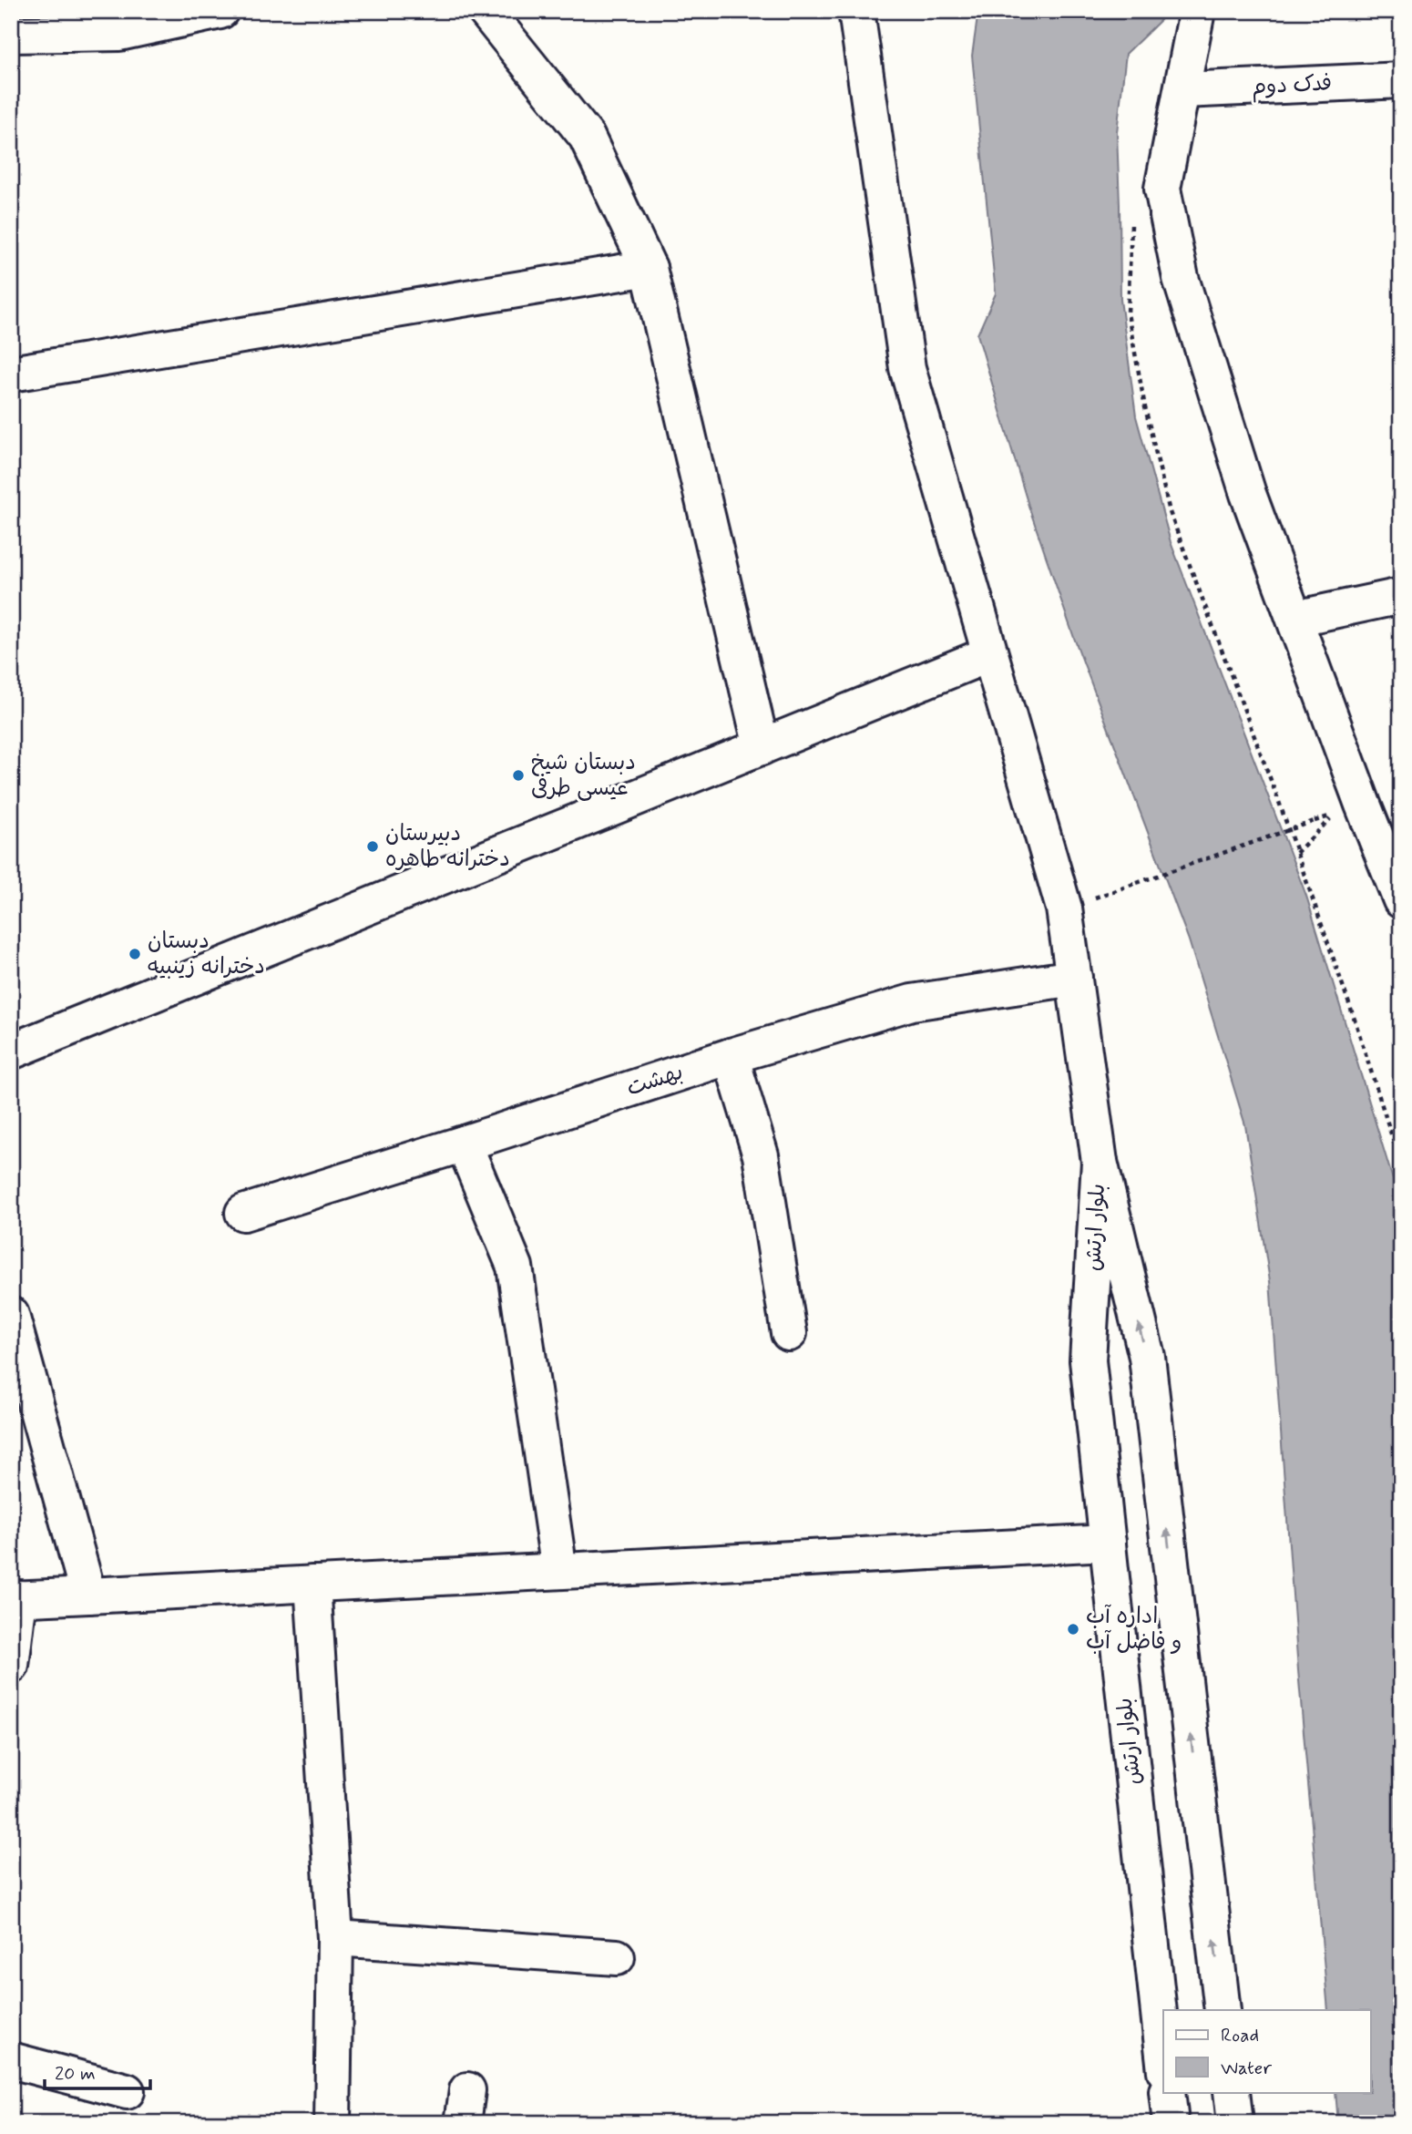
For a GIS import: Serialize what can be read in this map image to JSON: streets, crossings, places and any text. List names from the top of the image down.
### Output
{
  "streets": {
    "street": ["فدک دوم", "بهشت", "بلوار ارتش"]
  },
  "places": [
    "دبستان شیخ عیسی طرفی",
    "دبیرستان دخترانه طاهره",
    "دبستان دخترانه زینبیه",
    "اداره آب و فاضل آب"
  ],
  "legend": ["Road", "Water"],
  "scale_bar": "20 m"
}
